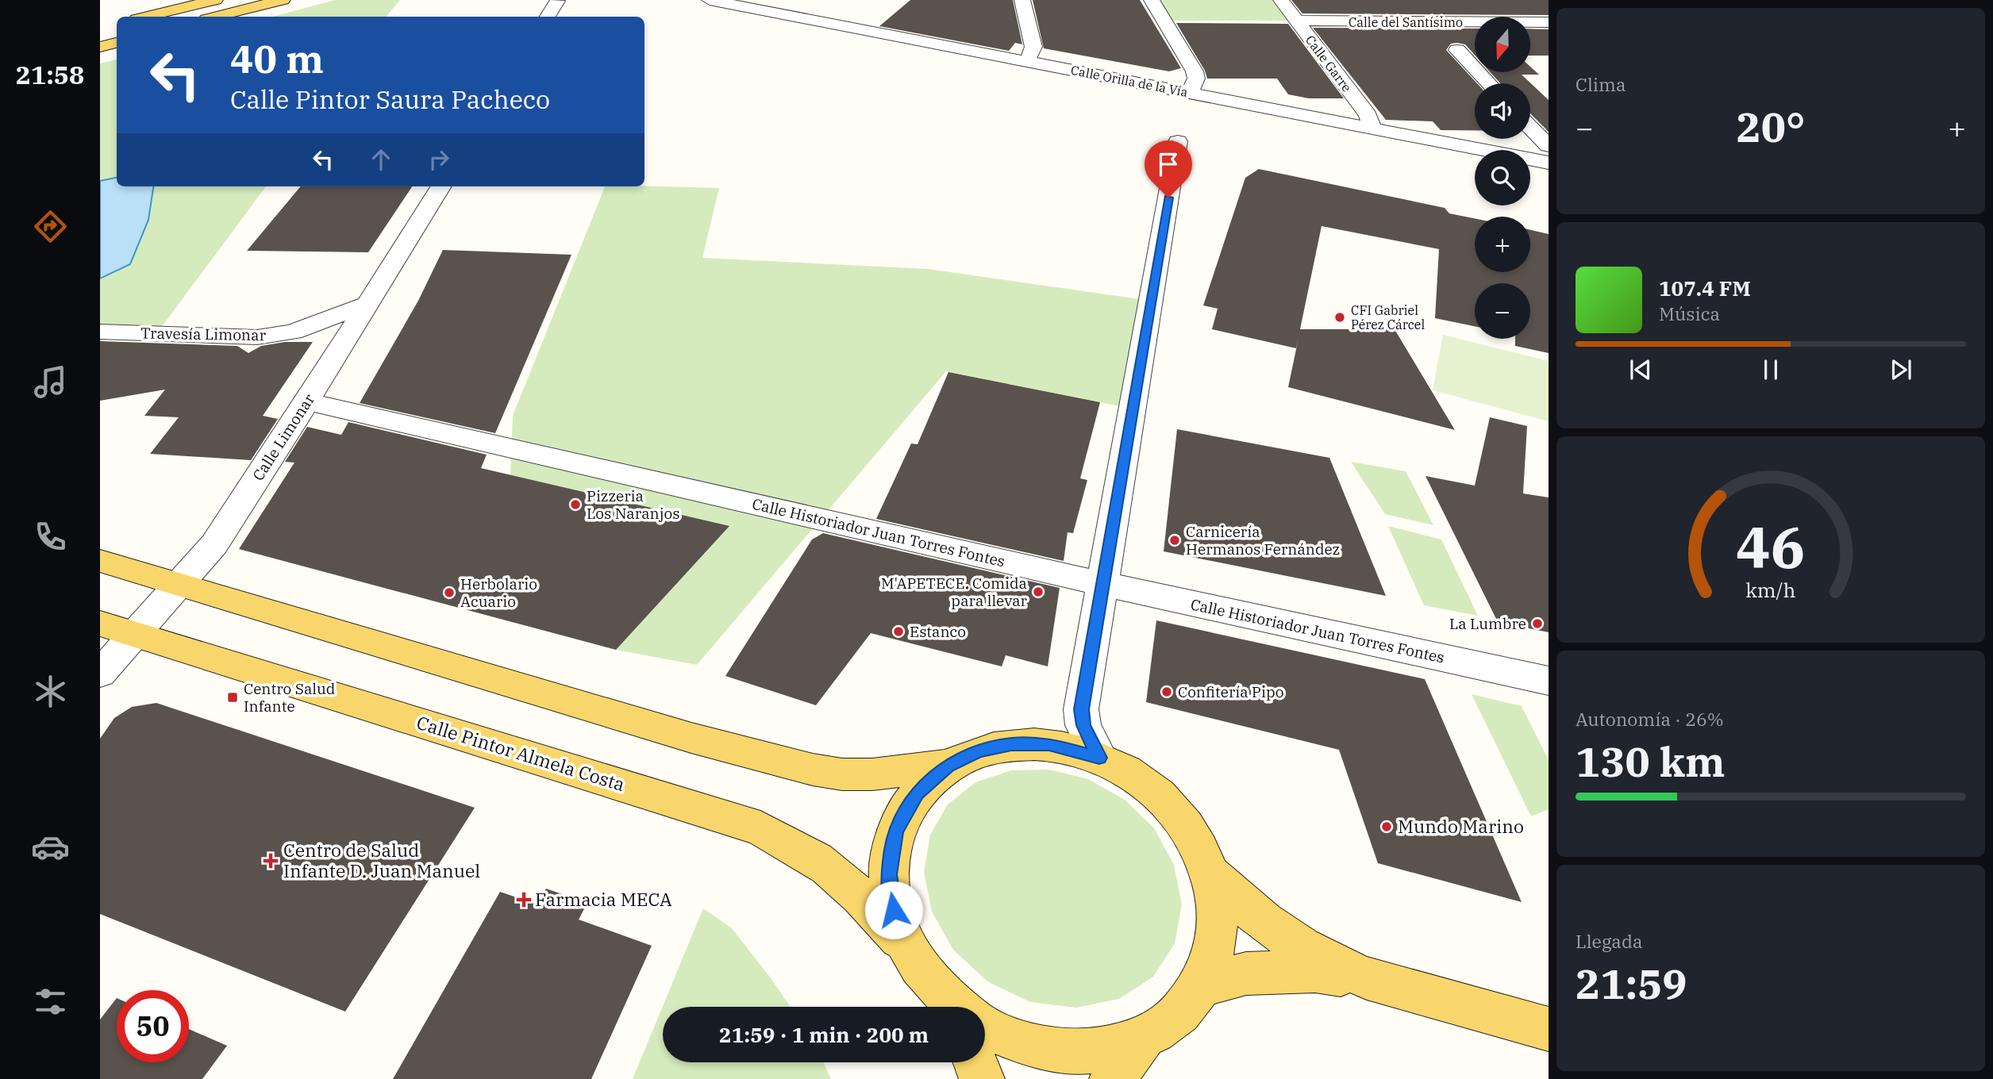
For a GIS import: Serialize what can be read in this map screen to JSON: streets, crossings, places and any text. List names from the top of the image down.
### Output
{
  "streets": {
    "main road": ["Calle Pintor Almela Costa"],
    "street": [
      "Calle del Santísimo",
      "Calle Garre",
      "Calle Orilla de la Vía",
      "Travesía Limonar",
      "Calle Limonar",
      "Calle Historiador Juan Torres Fontes"
    ]
  },
  "crossings": [
    ["Calle del Santísimo", "Calle Garre"],
    ["Calle Garre", "Calle Orilla de la Vía"],
    ["Travesía Limonar", "Calle Limonar"],
    ["Calle Limonar", "Calle Historiador Juan Torres Fontes"],
    ["Calle Limonar", "Calle Pintor Almela Costa"]
  ],
  "places": {
    "other": [
      "CFI Gabriel Pérez Cárcel",
      "Pizzeria Los Naranjos",
      "Carnicería Hermanos Fernández",
      "M'APETECE. Comida para llevar",
      "Herbolario Acuario",
      "La Lumbre",
      "Estanco",
      "Confitería Pipo",
      "Mundo Marino"
    ],
    "transit": ["Centro Salud Infante"],
    "health": ["Centro de Salud Infante D. Juan Manuel", "Farmacia MECA"]
  },
  "north": "bottom",
  "page": {
    "tabs": "21:58",
    "tile": [
      "Clima",
      ["Autonomía · 26%", "130 km"],
      ["Llegada", "21:59"]
    ],
    "map_buttons": ["+", "−"],
    "turn": ["40 m", "Calle Pintor Saura Pacheco"],
    "heat": ["−", "20°", "+"],
    "song": ["107.4 FM", "Música"],
    "limit": "50",
    "trip": "21:59 · 1 min · 200 m",
    "gauge": ["46", "km/h"]
  }
}
